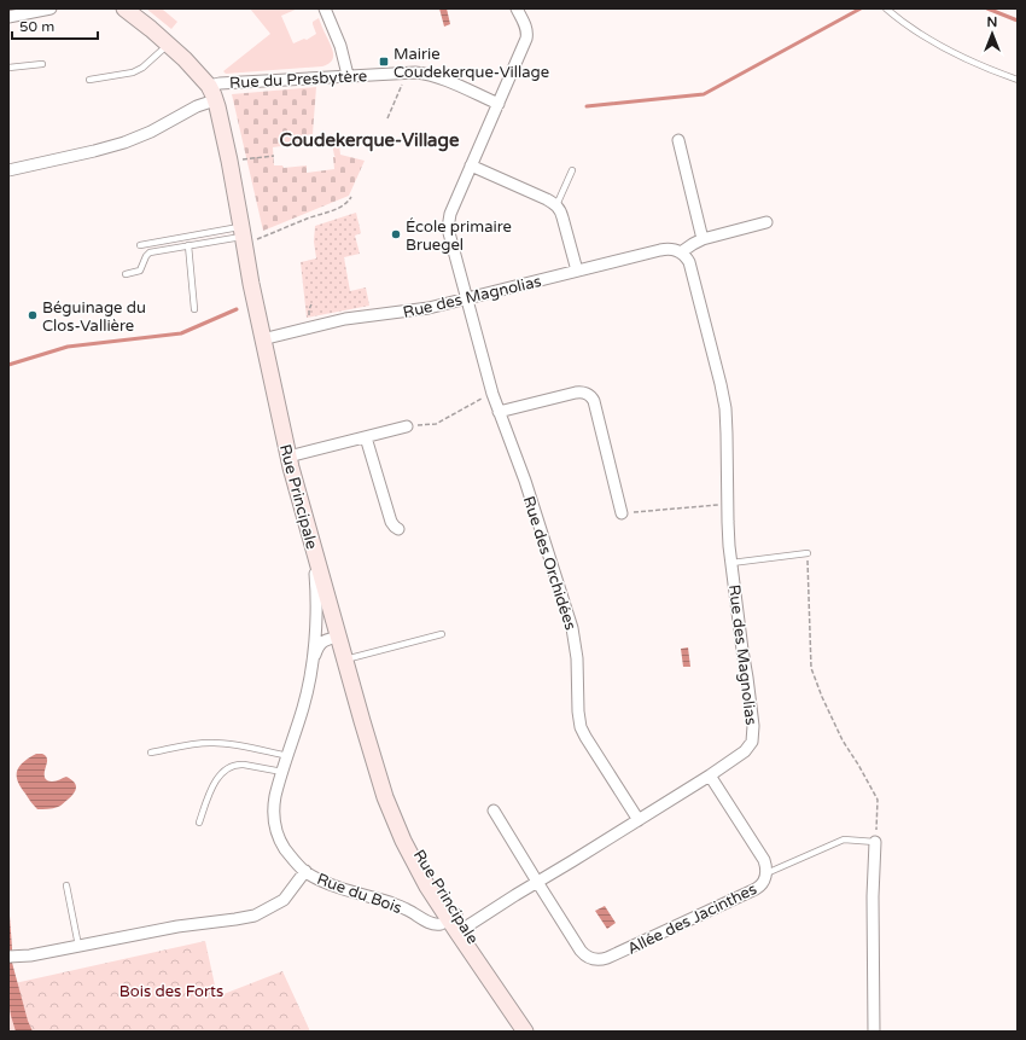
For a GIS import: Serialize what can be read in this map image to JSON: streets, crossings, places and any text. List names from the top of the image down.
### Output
{
  "streets": {
    "street": [
      "Rue du Presbytère",
      "Rue des Magnolias",
      "Rue Principale",
      "Rue des Orchidées",
      "Rue du Bois",
      "Allée des Jacinthes"
    ]
  },
  "crossings": [
    ["Rue du Presbytère", "Rue Principale"],
    ["Rue du Presbytère", "Rue des Orchidées"],
    ["Rue des Magnolias", "Rue Principale"],
    ["Rue des Magnolias", "Rue des Orchidées"],
    ["Rue des Magnolias", "Rue du Bois"],
    ["Rue des Magnolias", "Allée des Jacinthes"],
    ["Rue Principale", "Rue du Bois"]
  ],
  "districts": ["Coudekerque-Village"],
  "parks": ["Bois des Forts"],
  "places": {
    "transit": ["Mairie Coudekerque-Village"],
    "other": ["École primaire Bruegel", "Béguinage du Clos-Vallière"]
  },
  "scale_bar": "50 m",
  "north": "top"
}
